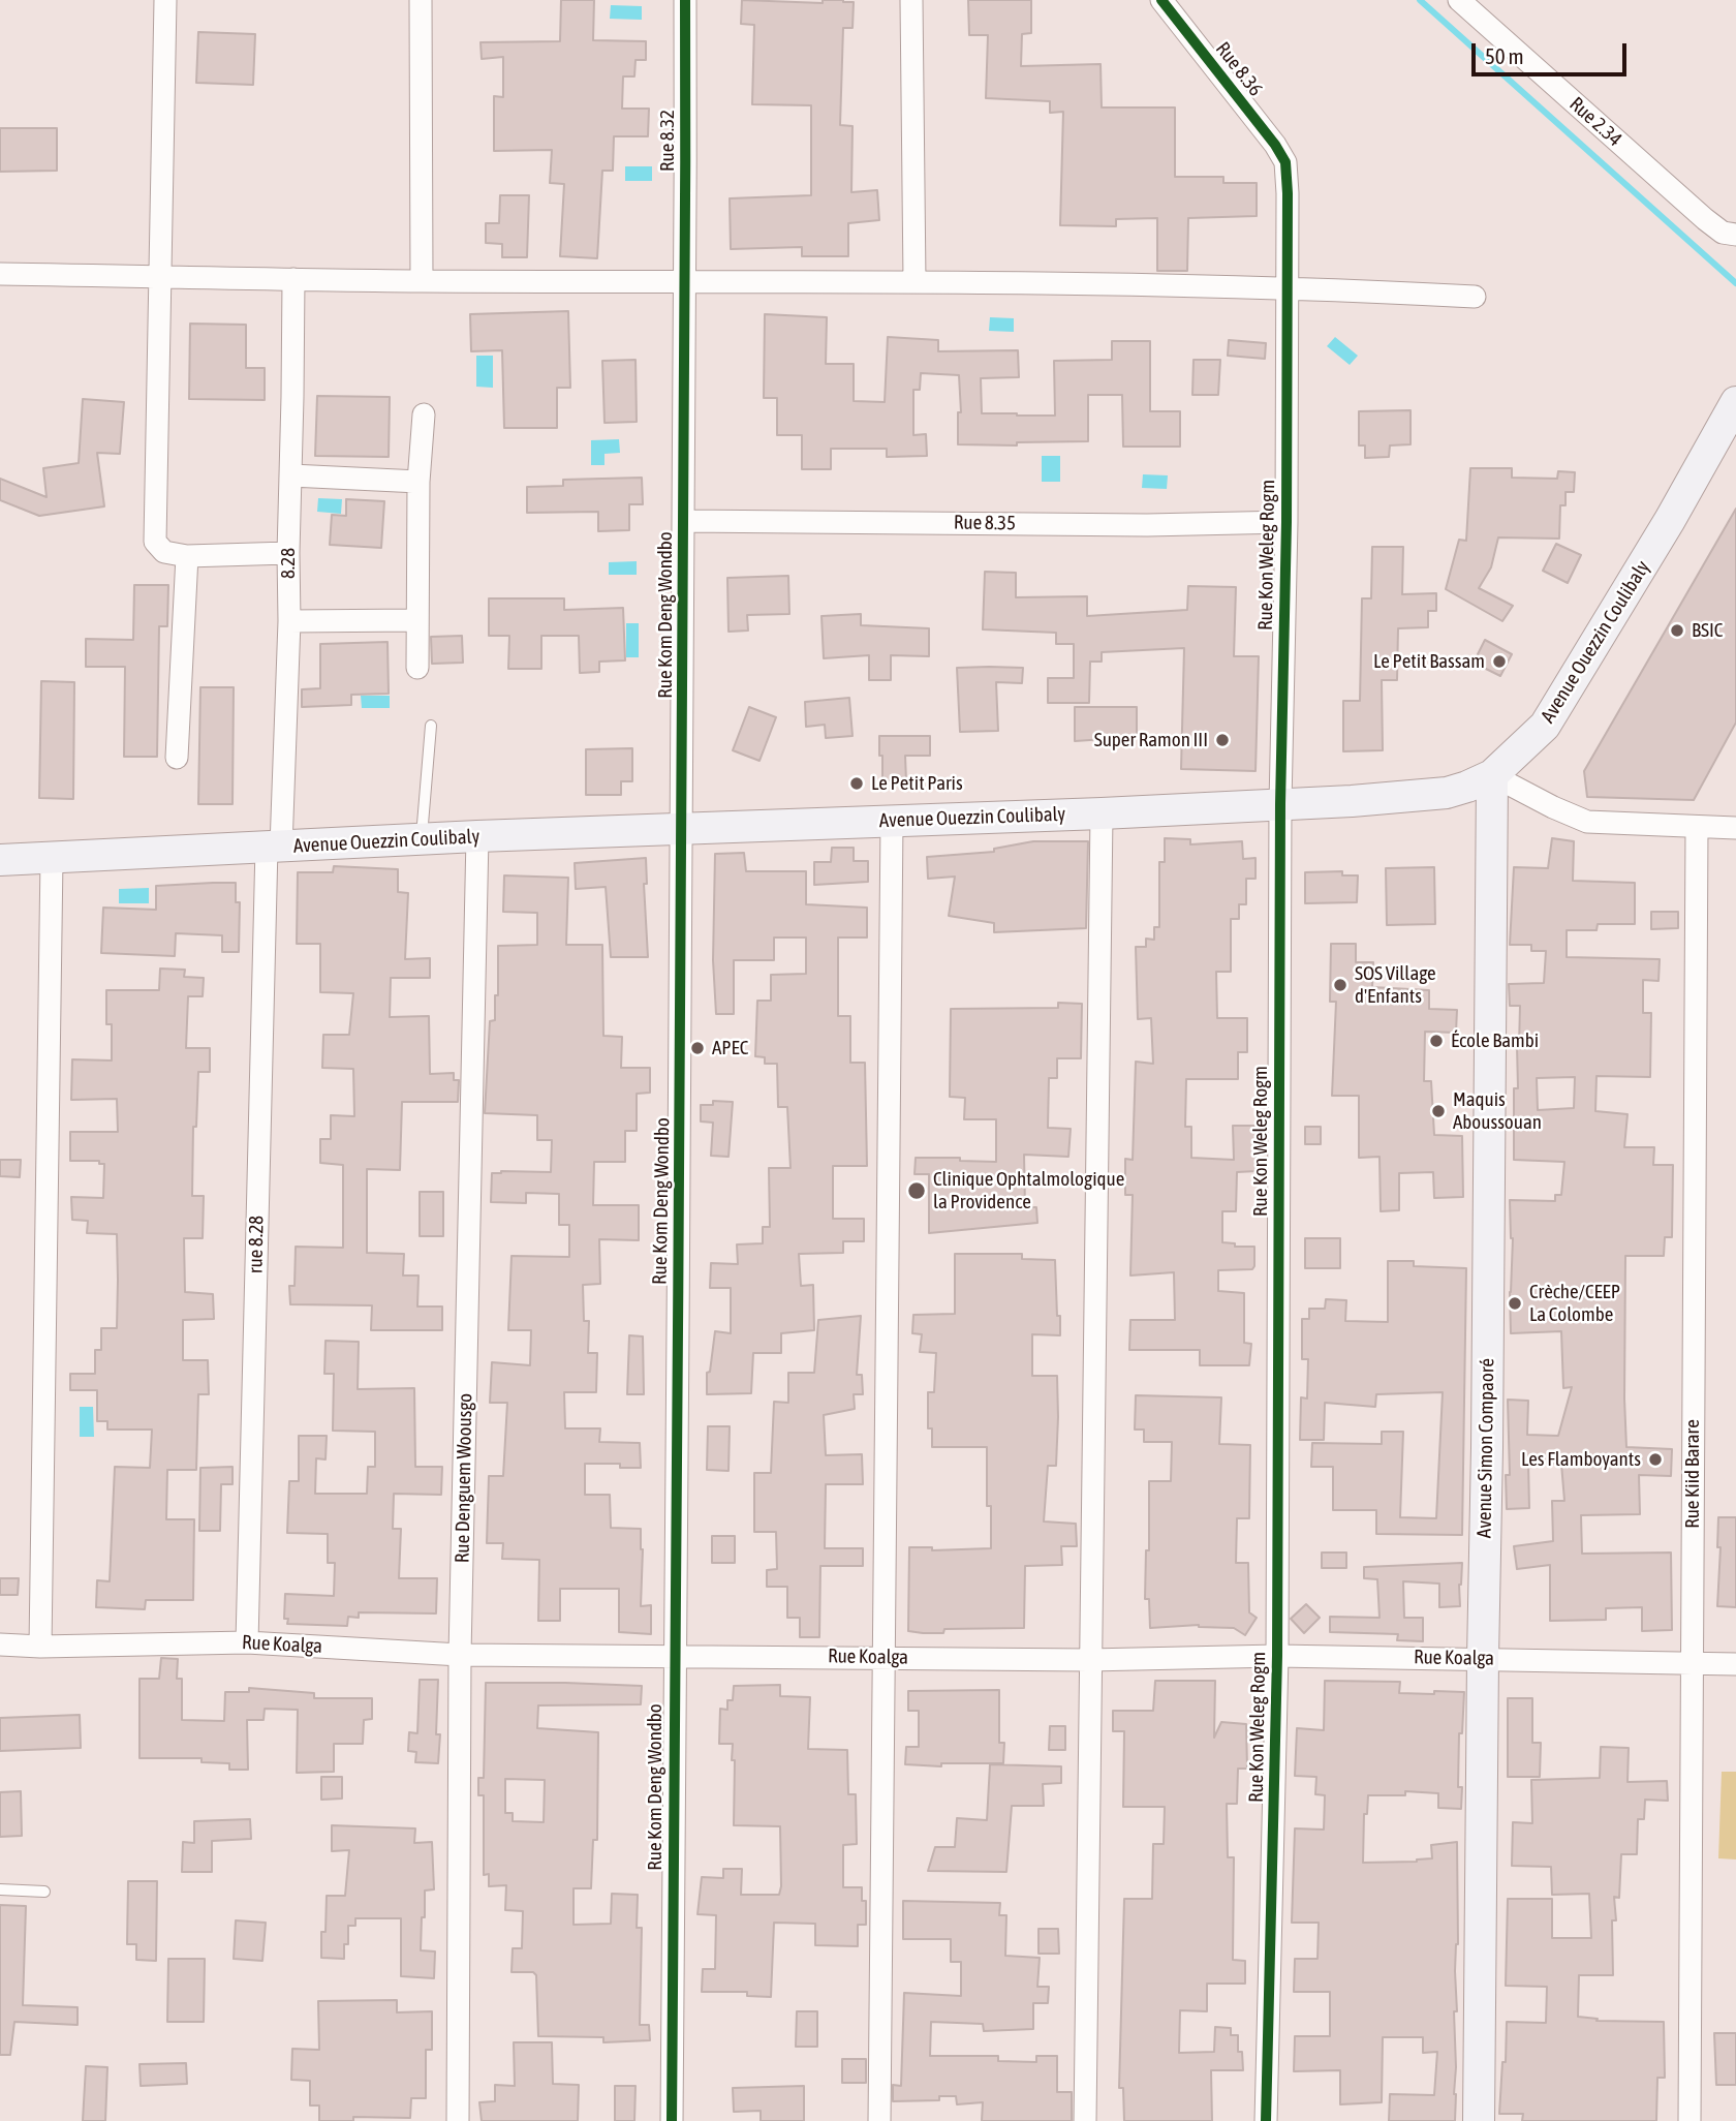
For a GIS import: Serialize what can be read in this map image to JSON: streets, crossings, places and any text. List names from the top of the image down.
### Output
{
  "streets": {
    "main road": ["Avenue Ouezzin Coulibaly", "Avenue Simon Compaoré"],
    "street": [
      "Rue 8.36",
      "Rue 2.34",
      "Rue 8.32",
      "Rue 8.35",
      "Rue Kon Weleg Rogm",
      "8.28",
      "Rue Kom Deng Wondbo",
      "rue 8.28",
      "Rue Kiid Barare",
      "Rue Denguem Woousgo",
      "Rue Koalga"
    ]
  },
  "crossings": [
    ["Rue 8.36", "Rue Kon Weleg Rogm"],
    ["Rue 8.32", "Rue Kom Deng Wondbo"],
    ["Rue 8.35", "Rue Kon Weleg Rogm"],
    ["Rue 8.35", "Rue Kom Deng Wondbo"],
    ["Rue Kon Weleg Rogm", "Avenue Ouezzin Coulibaly"],
    ["Rue Kon Weleg Rogm", "Rue Koalga"],
    ["8.28", "Avenue Ouezzin Coulibaly"],
    ["8.28", "rue 8.28"],
    ["Rue Kom Deng Wondbo", "Avenue Ouezzin Coulibaly"],
    ["Rue Kom Deng Wondbo", "Rue Koalga"],
    ["Avenue Ouezzin Coulibaly", "rue 8.28"],
    ["Avenue Ouezzin Coulibaly", "Avenue Simon Compaoré"],
    ["Avenue Ouezzin Coulibaly", "Rue Denguem Woousgo"],
    ["rue 8.28", "Rue Koalga"],
    ["Avenue Simon Compaoré", "Rue Koalga"],
    ["Rue Kiid Barare", "Rue Koalga"],
    ["Rue Denguem Woousgo", "Rue Koalga"]
  ],
  "places": [
    "BSIC",
    "Le Petit Bassam",
    "Super Ramon III",
    "Le Petit Paris",
    "SOS Village d'Enfants",
    "École Bambi",
    "APEC",
    "Maquis Aboussouan",
    "Clinique Ophtalmologique la Providence",
    "Crèche/CEEP La Colombe",
    "Les Flamboyants"
  ],
  "scale_bar": "50 m"
}
